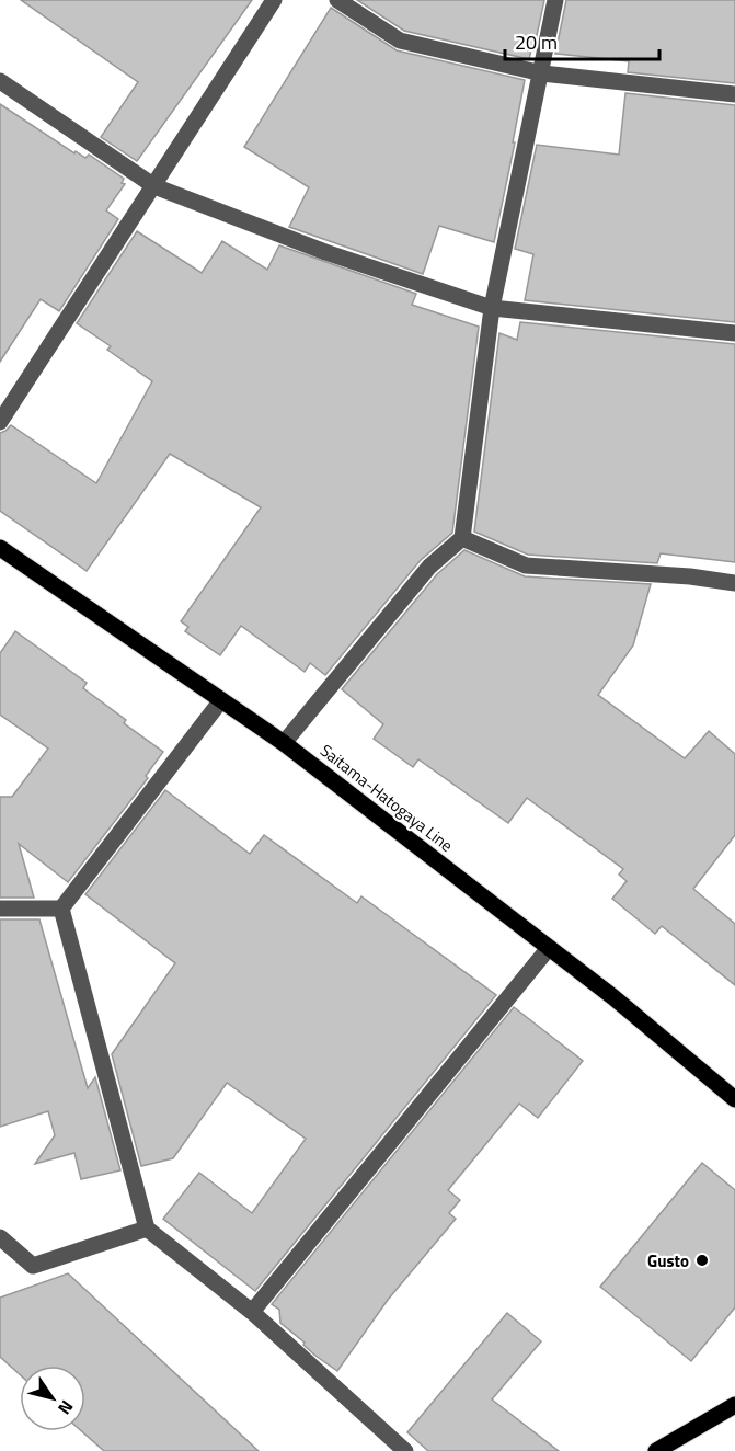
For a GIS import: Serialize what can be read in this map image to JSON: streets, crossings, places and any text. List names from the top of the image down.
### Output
{
  "streets": {
    "main road": ["Saitama-Hatogaya Line"]
  },
  "places": ["Gusto"],
  "scale_bar": "20 m",
  "north": "bottom right"
}
